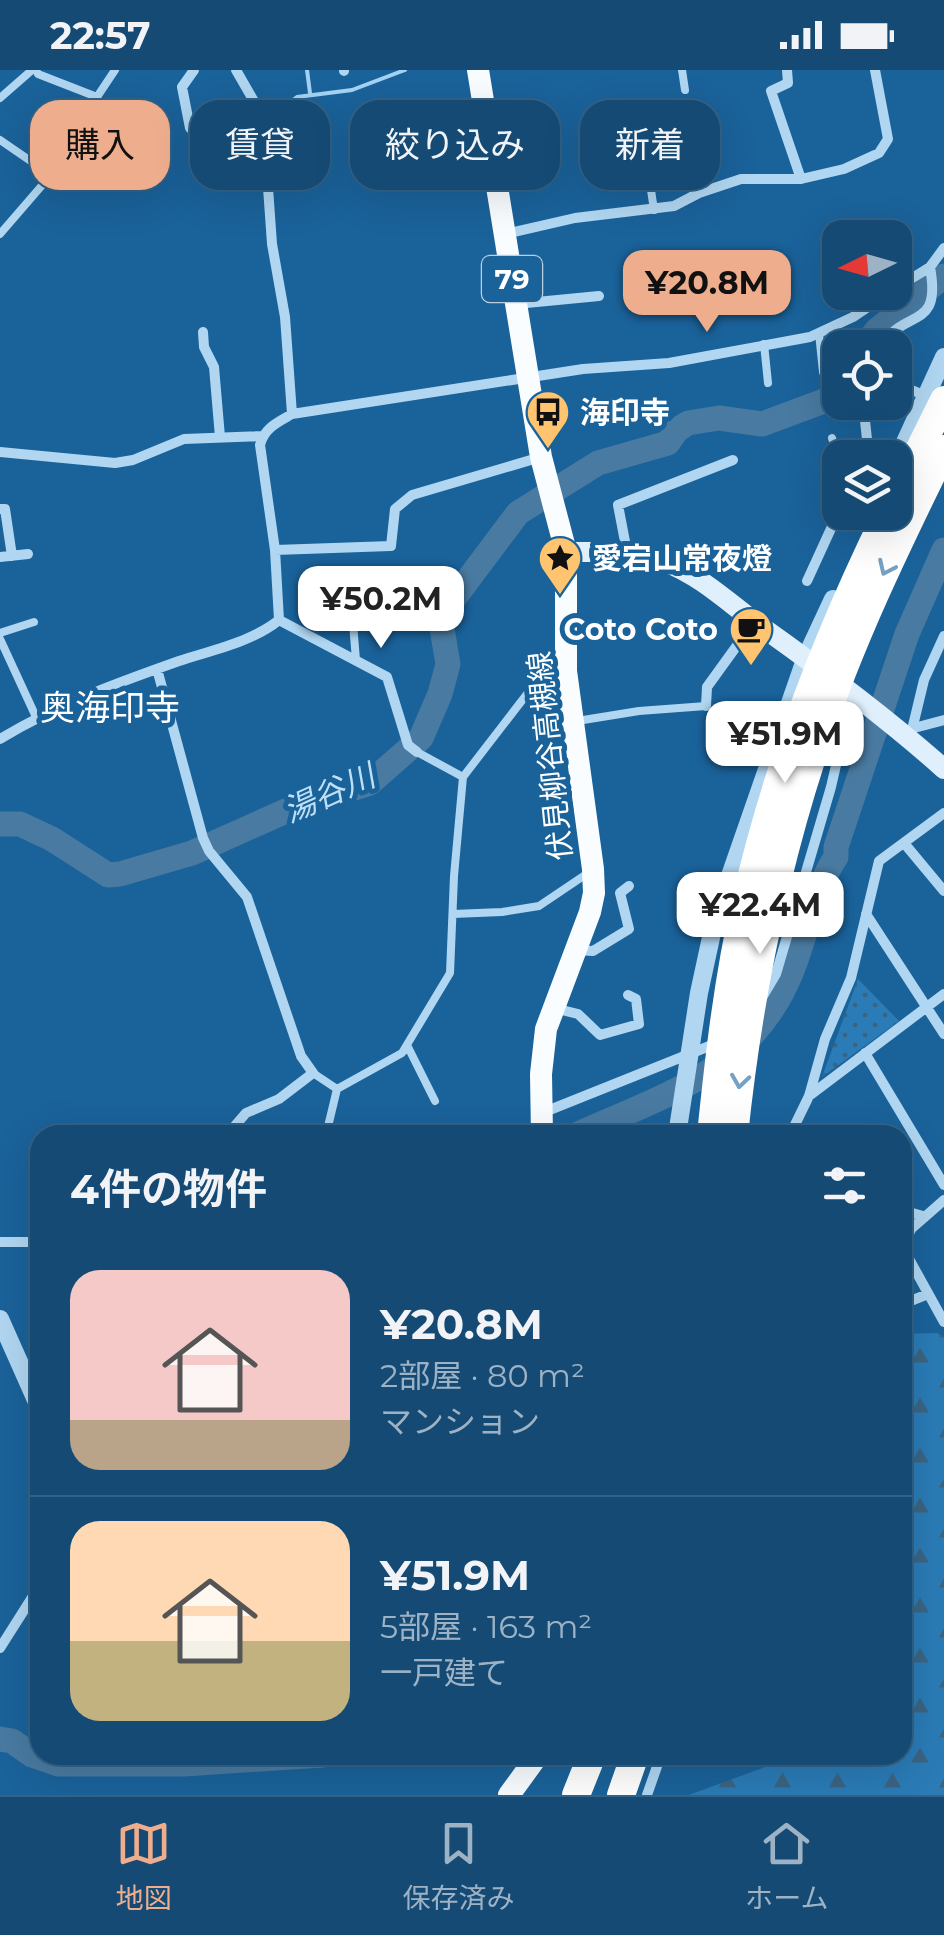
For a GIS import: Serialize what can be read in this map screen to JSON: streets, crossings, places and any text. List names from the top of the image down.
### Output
{
  "streets": {
    "main road": ["79", "伏見柳谷高槻線"]
  },
  "districts": ["奥海印寺"],
  "water": ["湯谷川"],
  "places": {
    "bus stop": ["海印寺"],
    "place": ["愛宕山常夜燈"],
    "cafe": ["Coto Coto"]
  },
  "north": "left",
  "page": {
    "status": "22:57",
    "chip": [
      "購入",
      "賃貸",
      "絞り込み",
      "新着"
    ],
    "price": [
      "¥20.8M",
      "¥50.2M",
      "¥51.9M",
      "¥22.4M"
    ],
    "heading": "4件の物件",
    "list": [
      {
        "name": "¥20.8M",
        "note": "2部屋 · 80 m² · マンション"
      },
      {
        "name": "¥51.9M",
        "note": "5部屋 · 163 m² · 一戸建て"
      }
    ],
    "tabs": ["地図", "保存済み", "ホーム"]
  }
}
